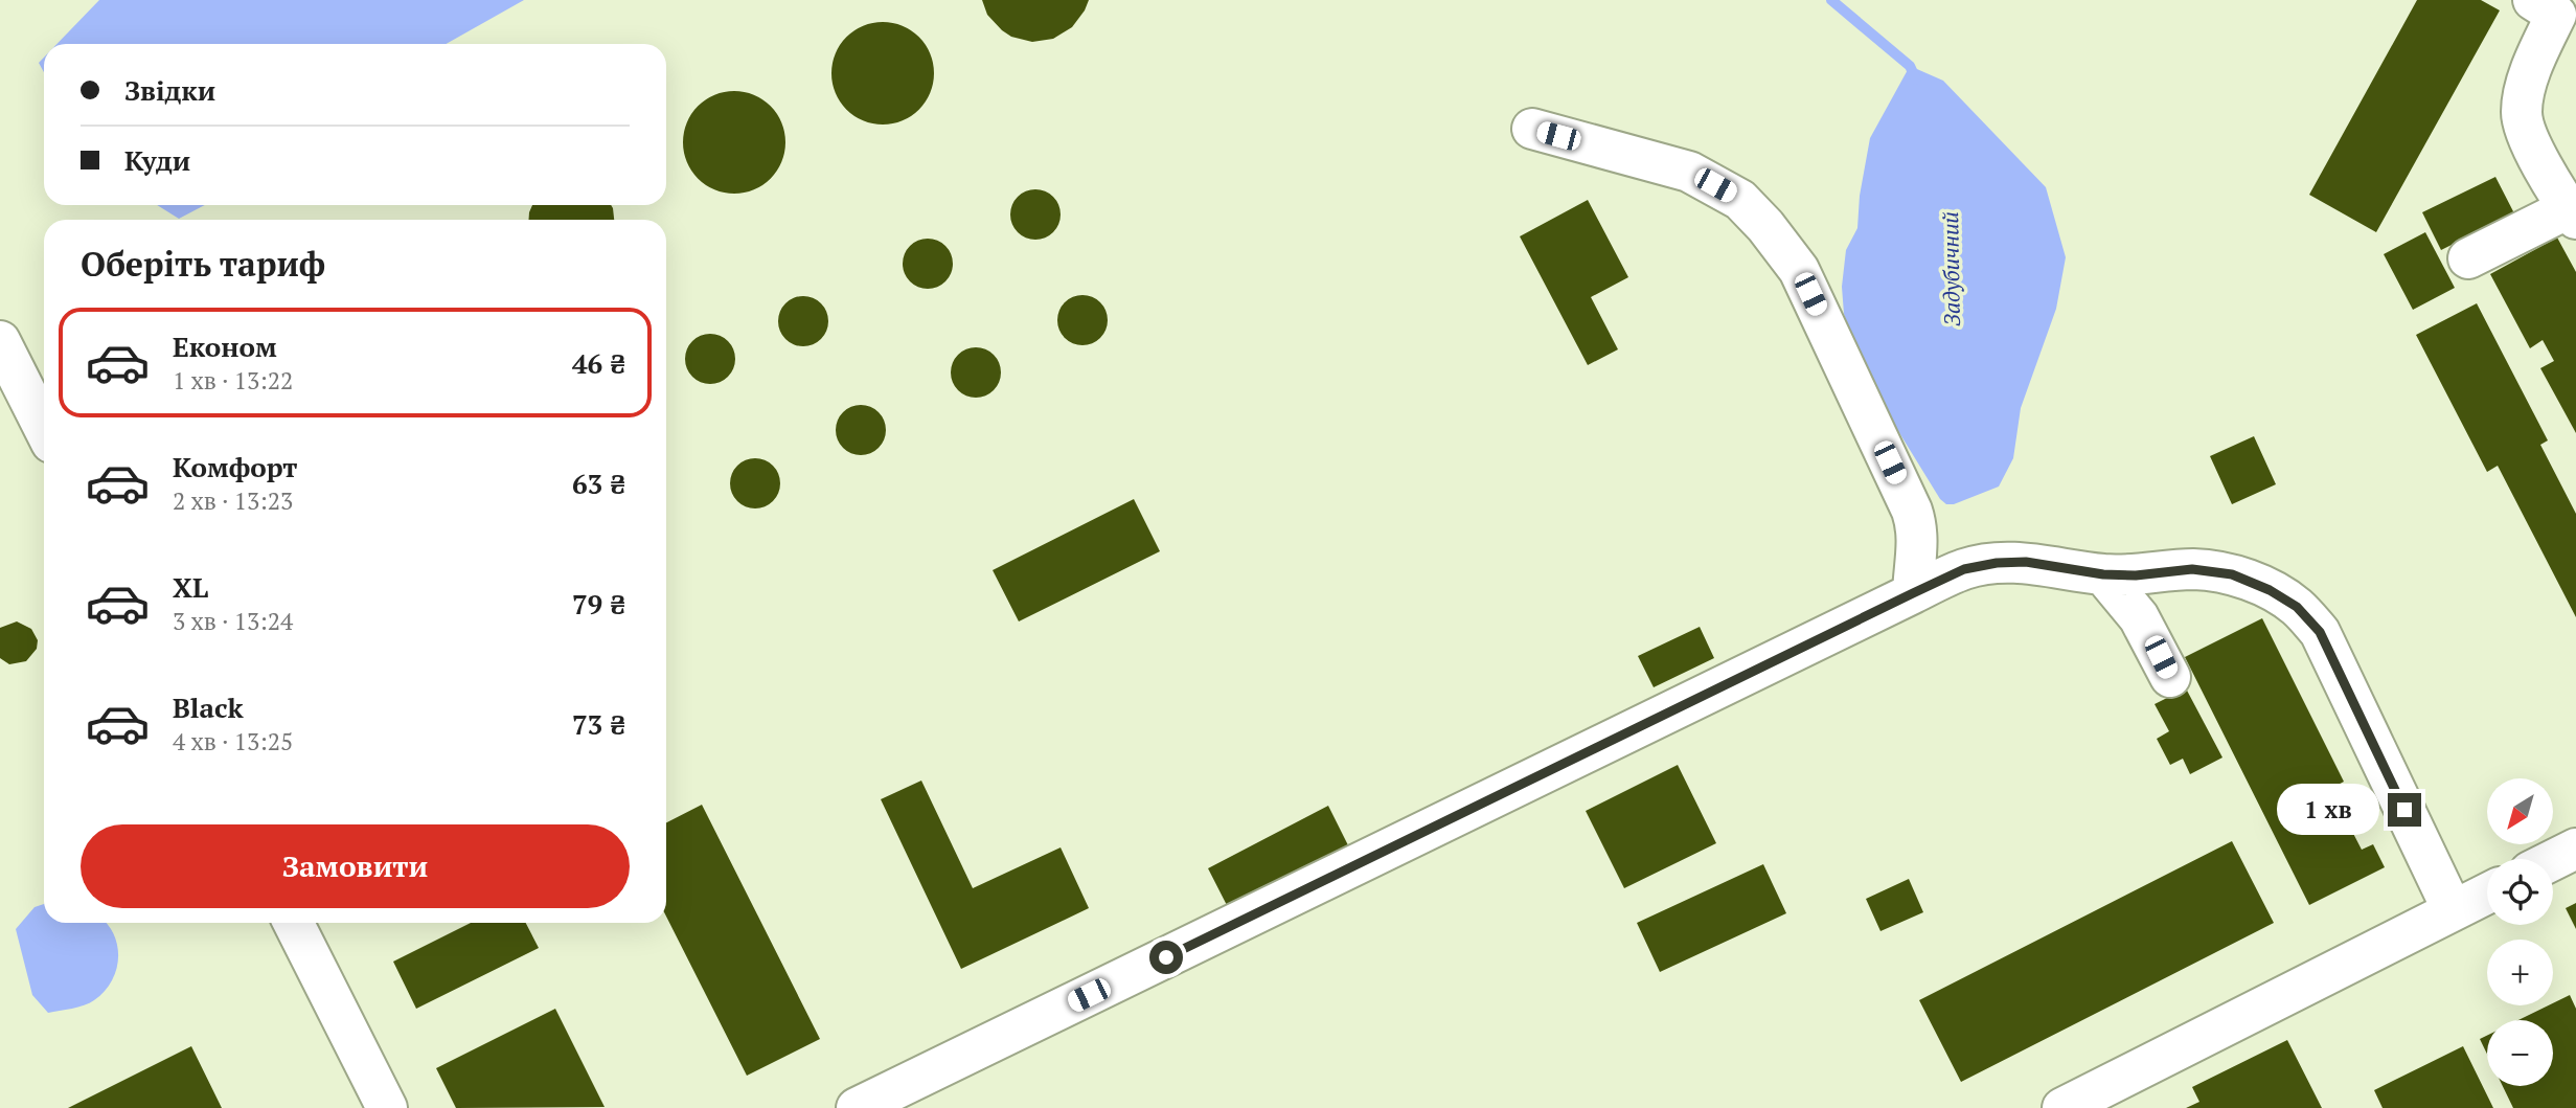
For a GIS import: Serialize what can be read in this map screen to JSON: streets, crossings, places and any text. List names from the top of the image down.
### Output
{
  "water": ["Задубичний"],
  "north": "bottom left",
  "page": {
    "banner": ["Звідки", "Куди"],
    "heading": "Оберіть тариф",
    "list": [
      {
        "name": "Економ",
        "note": "1 хв · 13:22",
        "value": "46 ₴"
      },
      {
        "name": "Комфорт",
        "note": "2 хв · 13:23",
        "value": "63 ₴"
      },
      {
        "name": "XL",
        "note": "3 хв · 13:24",
        "value": "79 ₴"
      },
      {
        "name": "Black",
        "note": "4 хв · 13:25",
        "value": "73 ₴"
      }
    ],
    "map_buttons": ["+", "−"],
    "bubble": "1 хв",
    "buttons": "Замовити"
  }
}
